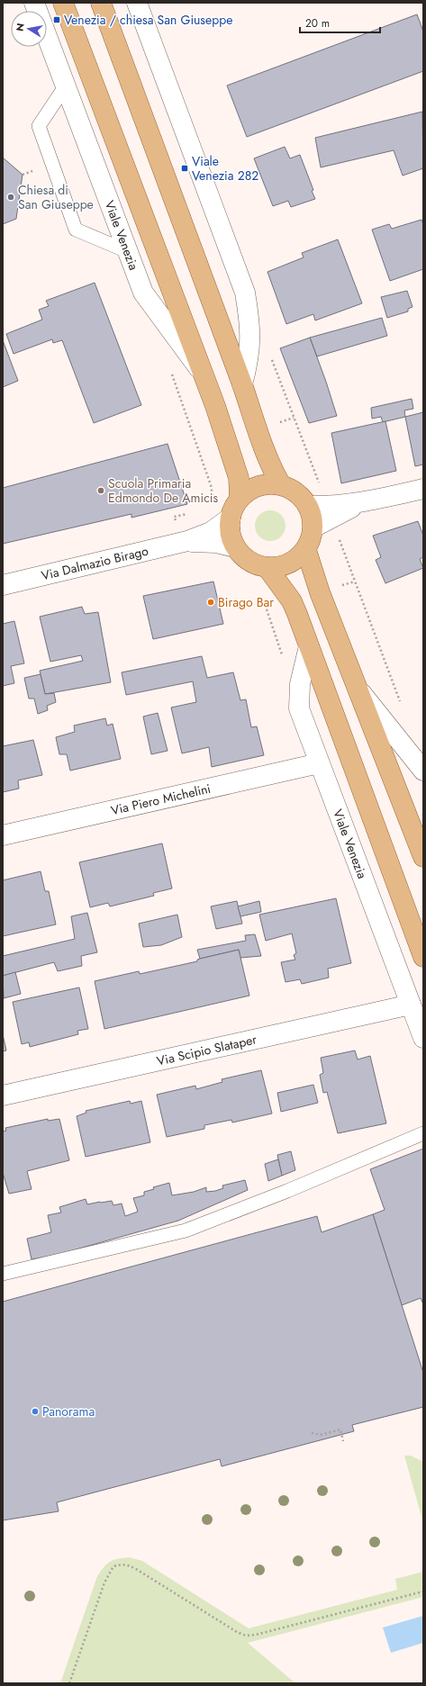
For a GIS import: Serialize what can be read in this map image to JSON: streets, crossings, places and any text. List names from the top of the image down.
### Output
{
  "streets": {
    "main road": ["Viale Venezia"],
    "street": ["Via Dalmazio Birago", "Via Piero Michelini", "Via Scipio Slataper"]
  },
  "crossings": [
    ["Viale Venezia", "Via Dalmazio Birago"],
    ["Viale Venezia", "Via Piero Michelini"],
    ["Viale Venezia", "Via Scipio Slataper"]
  ],
  "places": {
    "transit": ["Venezia / chiesa San Giuseppe", "Viale Venezia 282"],
    "other": [
      "Chiesa di San Giuseppe",
      "Scuola Primaria Edmondo De Amicis",
      "Birago Bar",
      "Panorama"
    ]
  },
  "scale_bar": "20 m",
  "north": "left"
}
